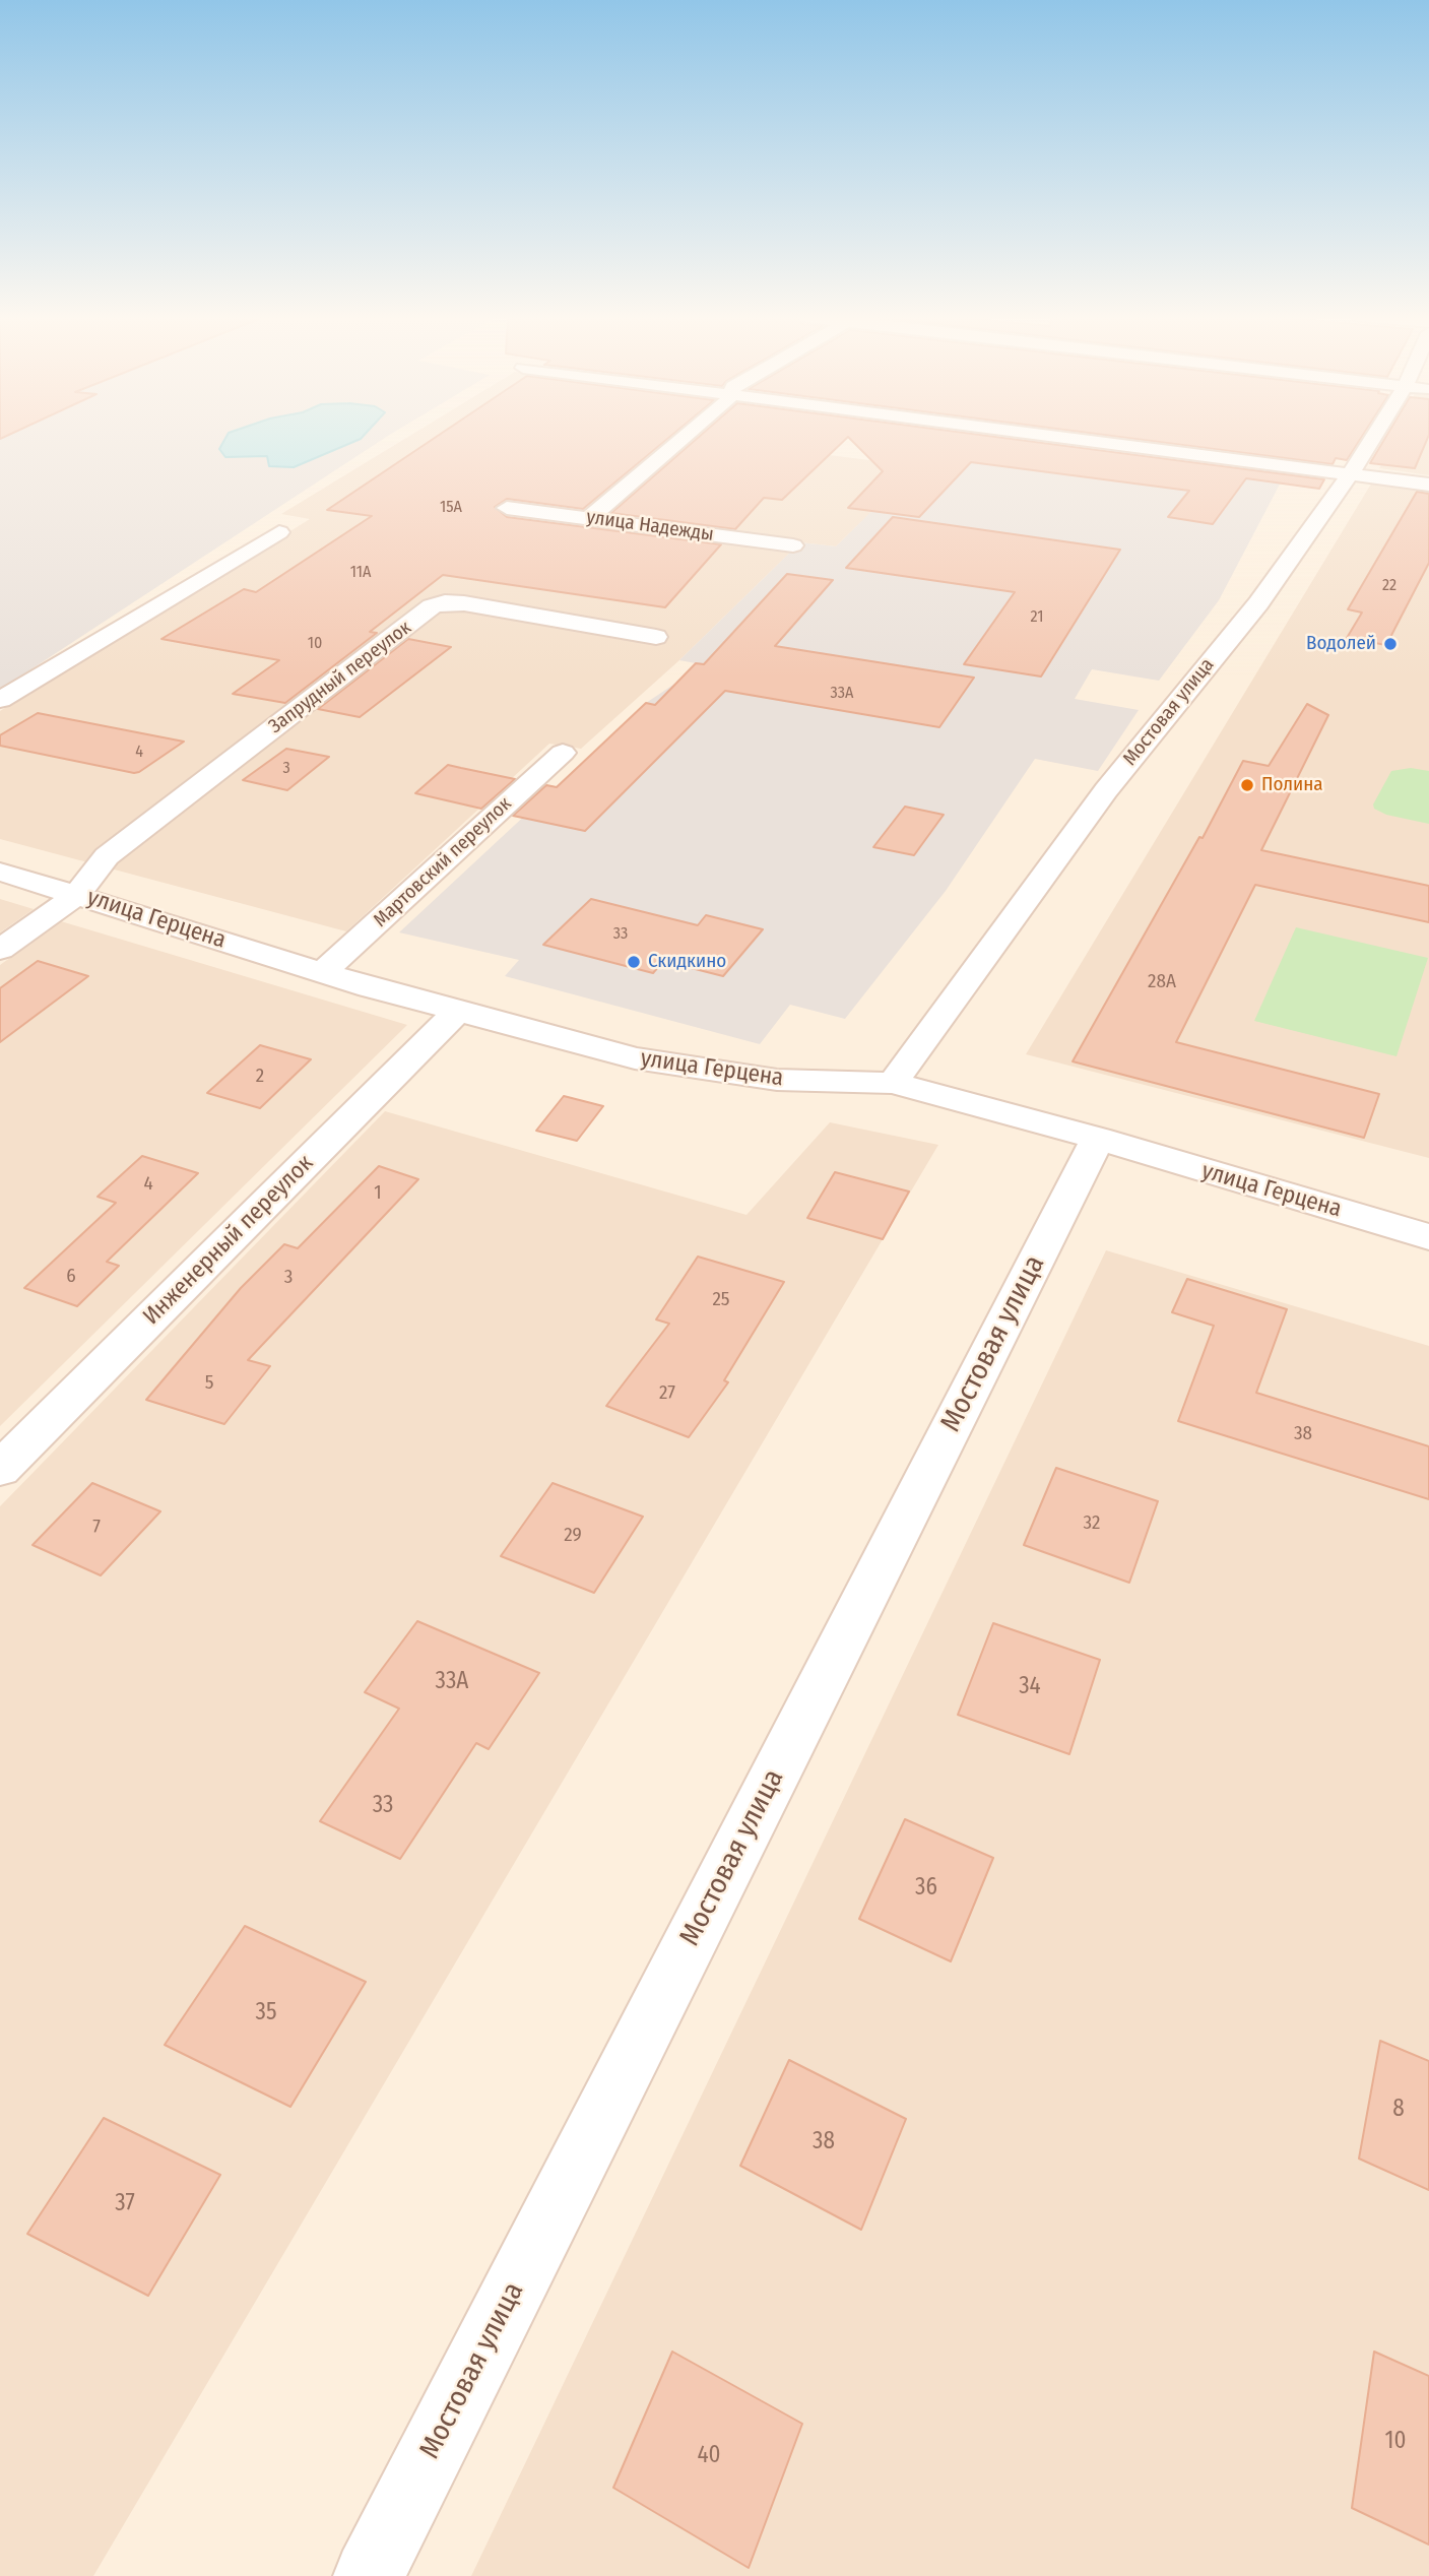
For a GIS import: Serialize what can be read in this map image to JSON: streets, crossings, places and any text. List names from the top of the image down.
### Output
{
  "streets": {
    "street": [
      "улица Надежды",
      "Запрудный переулок",
      "Мостовая улица",
      "Мартовский переулок",
      "улица Герцена",
      "Инженерный переулок"
    ]
  },
  "crossings": [
    ["Запрудный переулок", "улица Герцена"],
    ["Мостовая улица", "улица Герцена"],
    ["Мартовский переулок", "улица Герцена"],
    ["улица Герцена", "Инженерный переулок"]
  ],
  "places": ["Водолей", "Полина", "Скидкино"],
  "house_numbers": [
    "15А",
    "11А",
    "22",
    "21",
    "10",
    "33А",
    "4",
    "3",
    "33",
    "28А",
    "2",
    "4",
    "1",
    "6",
    "3",
    "25",
    "5",
    "27",
    "38",
    "32",
    "7",
    "29",
    "33А",
    "34",
    "33",
    "36",
    "35",
    "8",
    "38",
    "37",
    "10",
    "40"
  ]
}
